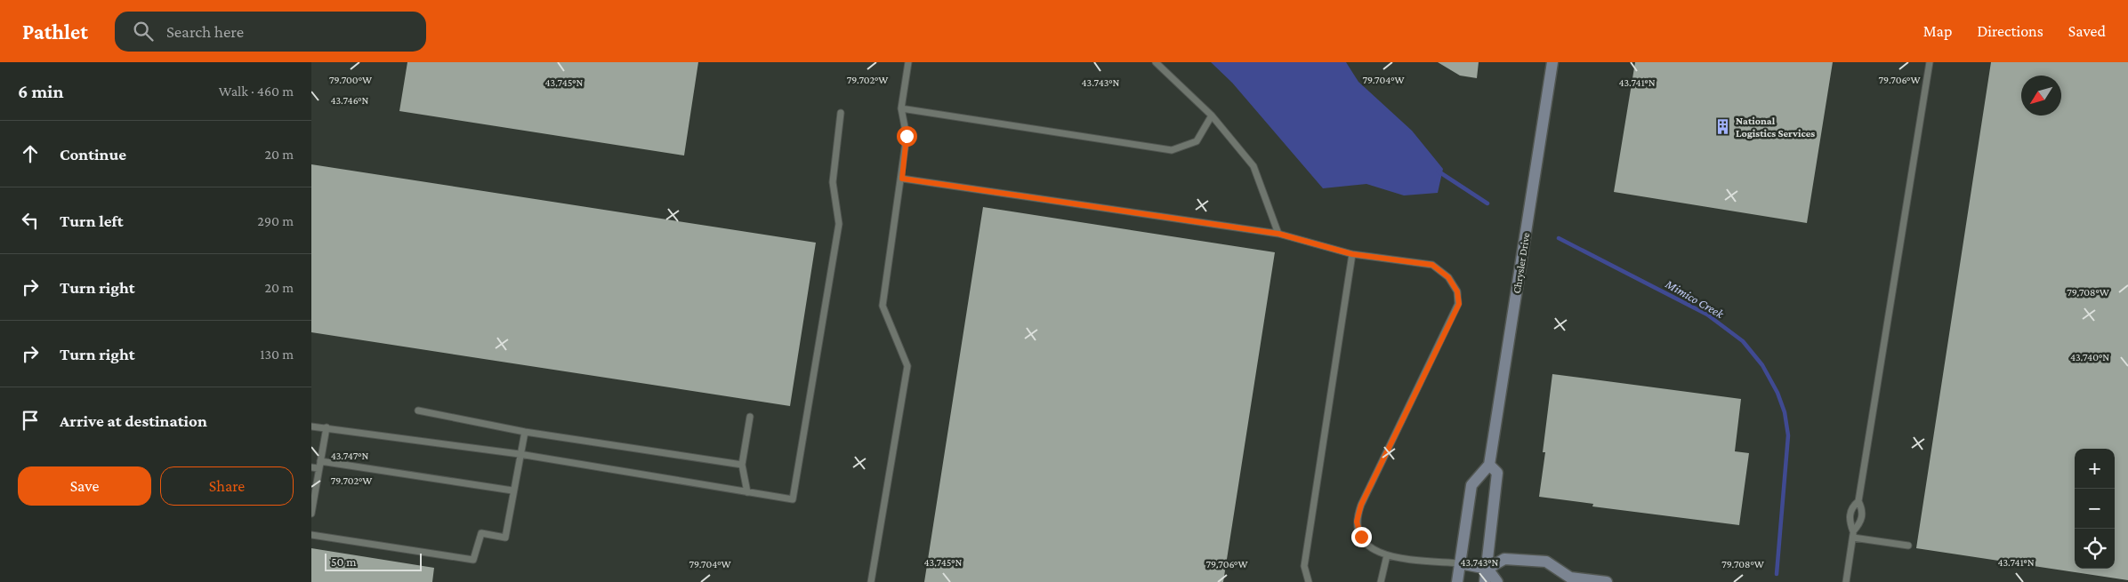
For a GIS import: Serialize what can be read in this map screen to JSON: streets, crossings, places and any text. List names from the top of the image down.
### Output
{
  "streets": {
    "street": ["Chrysler Drive"]
  },
  "water": ["Mimico Creek"],
  "places": {
    "building": ["National Logistics Services"]
  },
  "scale_bar": "50 m",
  "north": "bottom left",
  "page": {
    "header": "Pathlet",
    "search": "Search here",
    "nav": ["Map", "Directions", "Saved"],
    "heading": ["6 min", "Walk · 460 m"],
    "list": [
      ["Continue", "20 m"],
      ["Turn left", "290 m"],
      ["Turn right", "20 m"],
      ["Turn right", "130 m"],
      "Arrive at destination"
    ],
    "map_buttons": ["+", "−"],
    "buttons": ["Save", "Share"],
    "scale": "50 m"
  },
  "coordinates": [
    "79.700°W",
    "79.702°W",
    "79.704°W",
    "79.706°W",
    "43.745°N",
    "43.743°N",
    "43.741°N",
    "43.746°N",
    "79.708°W",
    "43.740°N",
    "43.747°N"
  ]
}
